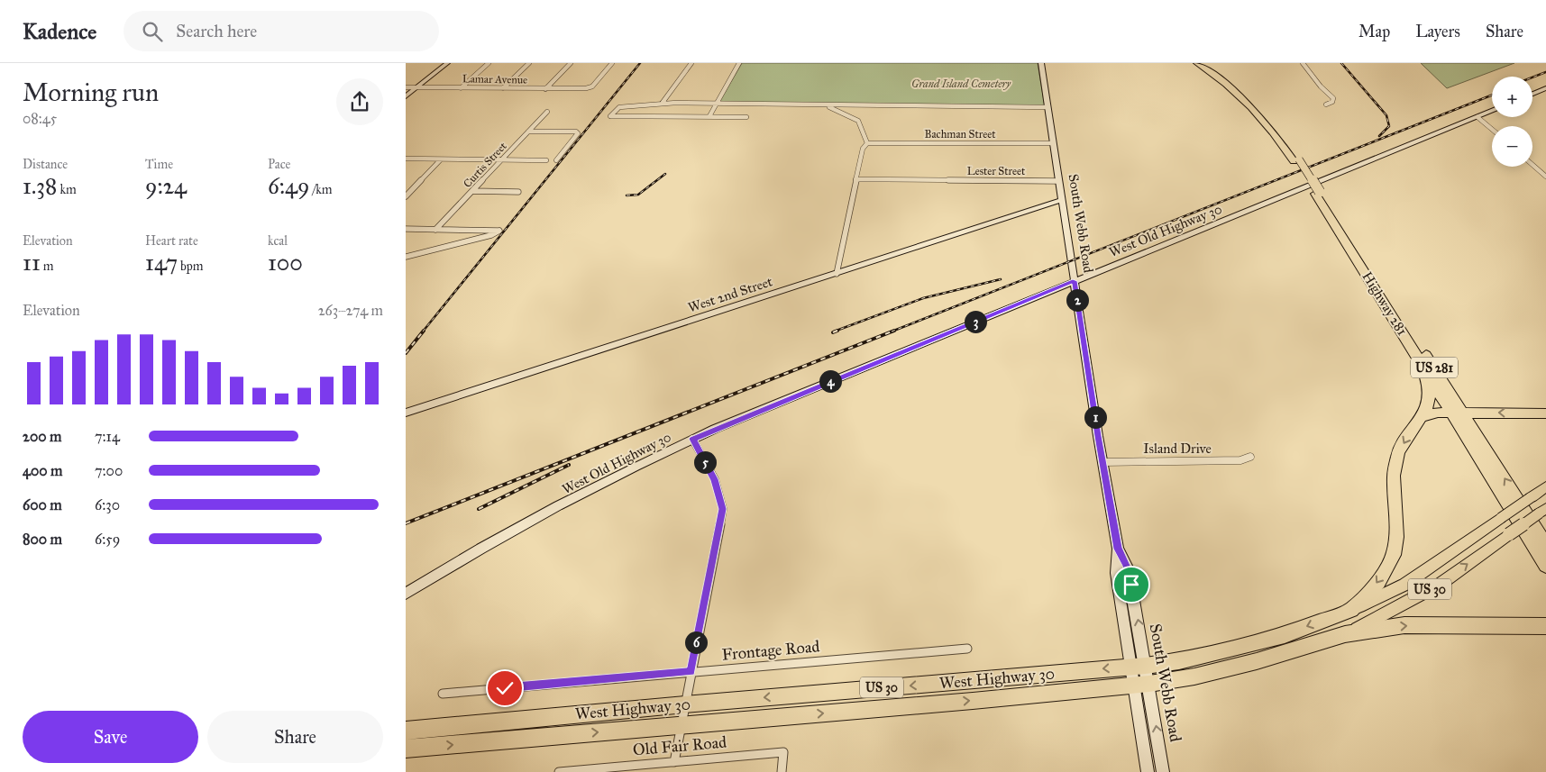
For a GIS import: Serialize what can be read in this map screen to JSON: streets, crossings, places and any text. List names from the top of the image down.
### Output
{
  "streets": {
    "highway": [
      "Highway 281",
      "US 281",
      "US 30",
      "West Highway 30"
    ],
    "street": [
      "Lamar Avenue",
      "Bachman Street",
      "Curtis Street",
      "Lester Street",
      "South Webb Road",
      "West Old Highway 30",
      "West 2nd Street",
      "Island Drive",
      "Frontage Road",
      "Old Fair Road"
    ]
  },
  "crossings": [
    ["Bachman Street", "South Webb Road"],
    ["Lester Street", "South Webb Road"],
    ["South Webb Road", "West Old Highway 30"],
    ["South Webb Road", "West 2nd Street"],
    ["South Webb Road", "Island Drive"],
    ["South Webb Road", "West Highway 30"]
  ],
  "parks": ["Grand Island Cemetery"],
  "page": {
    "header": "Kadence",
    "search": "Search here",
    "nav": ["Map", "Layers", "Share"],
    "heading": ["Morning run", "08:45"],
    "map_buttons": ["+", "−"],
    "stats": [
      ["Distance", "1.38 km"],
      ["Time", "9:24"],
      ["Pace", "6:49 /km"],
      ["Elevation", "11 m"],
      ["Heart rate", "147 bpm"],
      ["kcal", "100"]
    ],
    "pins": [
      "2",
      "3",
      "4",
      "1",
      "5",
      "6"
    ],
    "chart": ["Elevation", "263–274 m"],
    "list": [
      {
        "name": "200 m",
        "note": "7:14"
      },
      {
        "name": "400 m",
        "note": "7:00"
      },
      {
        "name": "600 m",
        "note": "6:30"
      },
      {
        "name": "800 m",
        "note": "6:59"
      }
    ],
    "buttons": ["Save", "Share"]
  }
}
